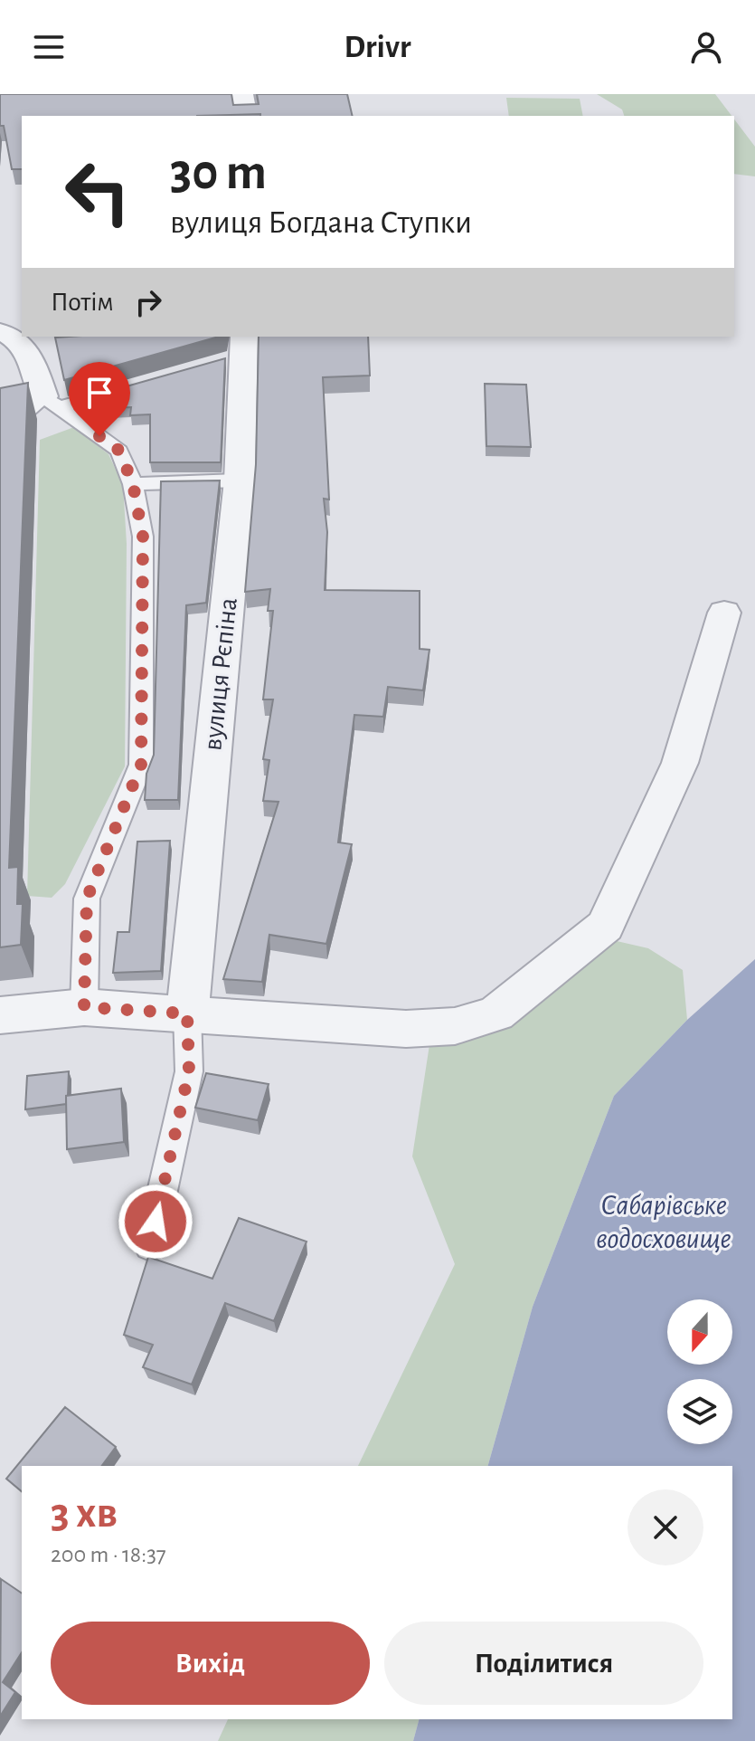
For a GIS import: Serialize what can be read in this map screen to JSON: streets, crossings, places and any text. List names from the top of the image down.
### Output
{
  "streets": {
    "street": ["вулиця Рєпіна"]
  },
  "water": ["Сабарівське водосховище"],
  "north": "bottom",
  "page": {
    "header": "Drivr",
    "turn": ["30 m", "вулиця Богдана Ступки"],
    "then": "Потім",
    "heading": ["3 хв", "200 m · 18:37"],
    "buttons": ["Вихід", "Поділитися"]
  }
}
